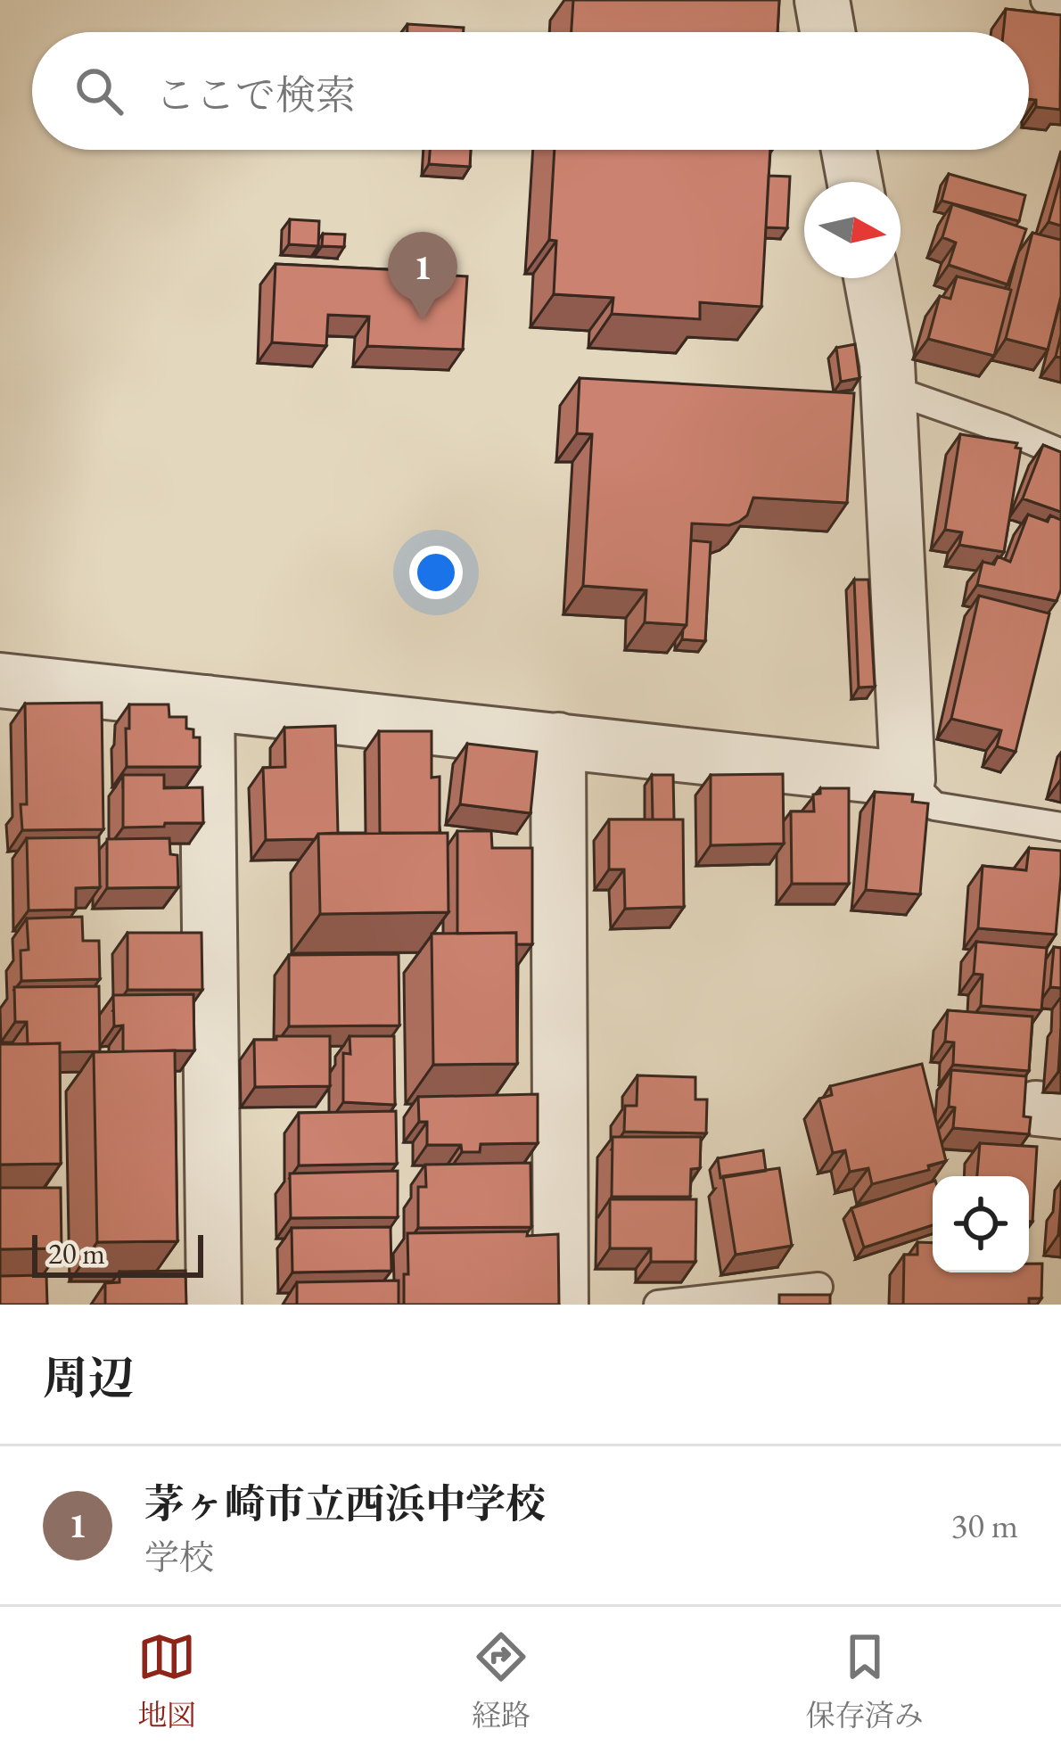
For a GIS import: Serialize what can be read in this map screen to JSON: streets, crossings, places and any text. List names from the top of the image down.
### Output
{
  "scale_bar": "20 m",
  "north": "right",
  "page": {
    "search": "ここで検索",
    "pins": "1",
    "scale": "20 m",
    "heading": "周辺",
    "list": [
      {
        "mark": "1",
        "name": "茅ヶ崎市立西浜中学校",
        "note": "学校",
        "value": "30 m"
      }
    ],
    "nav": ["地図", "経路", "保存済み"]
  }
}
